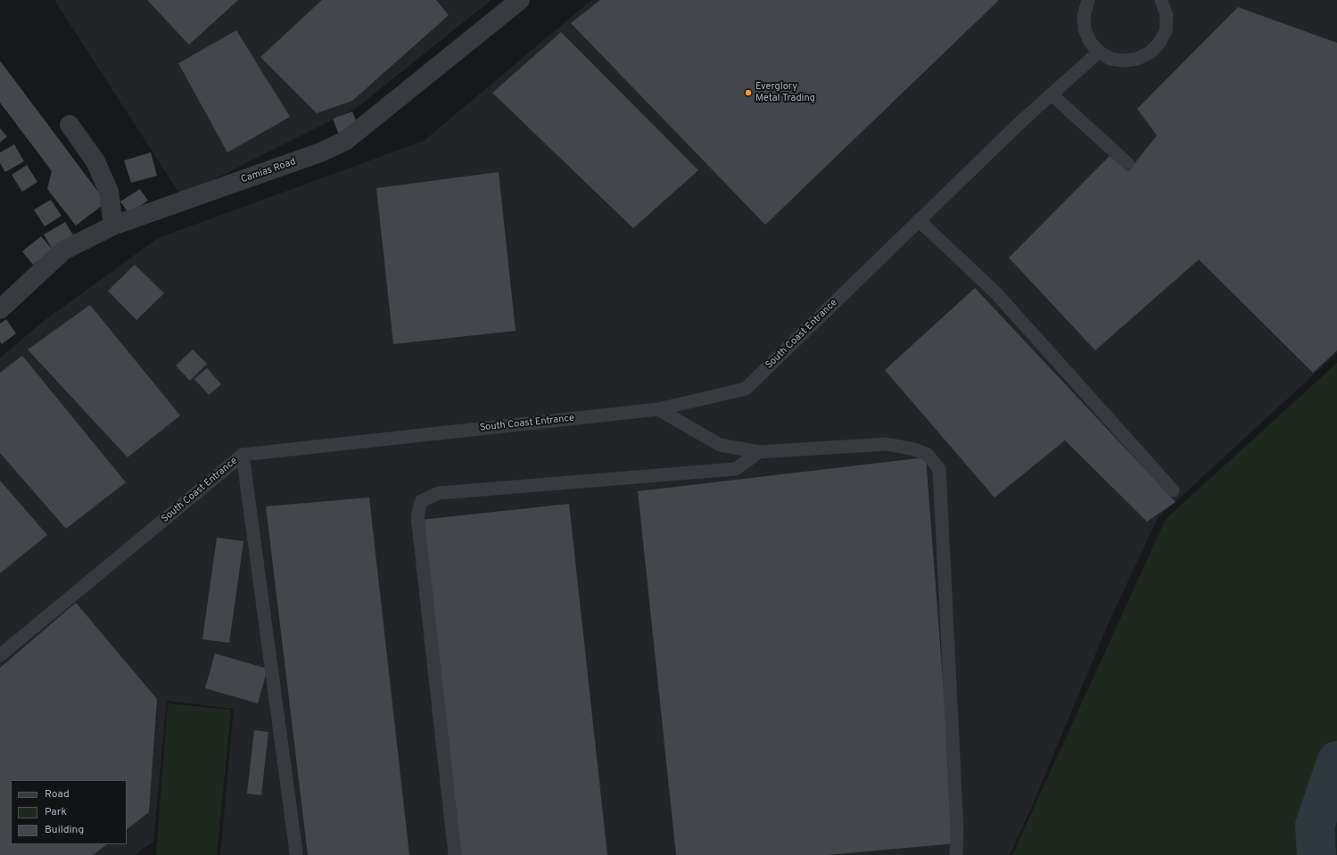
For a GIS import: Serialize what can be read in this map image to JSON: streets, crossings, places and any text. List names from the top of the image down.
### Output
{
  "streets": {
    "street": ["Camias Road"],
    "lane": ["South Coast Entrance"]
  },
  "places": ["Everglory Metal Trading"],
  "legend": ["Road", "Park", "Building"]
}
